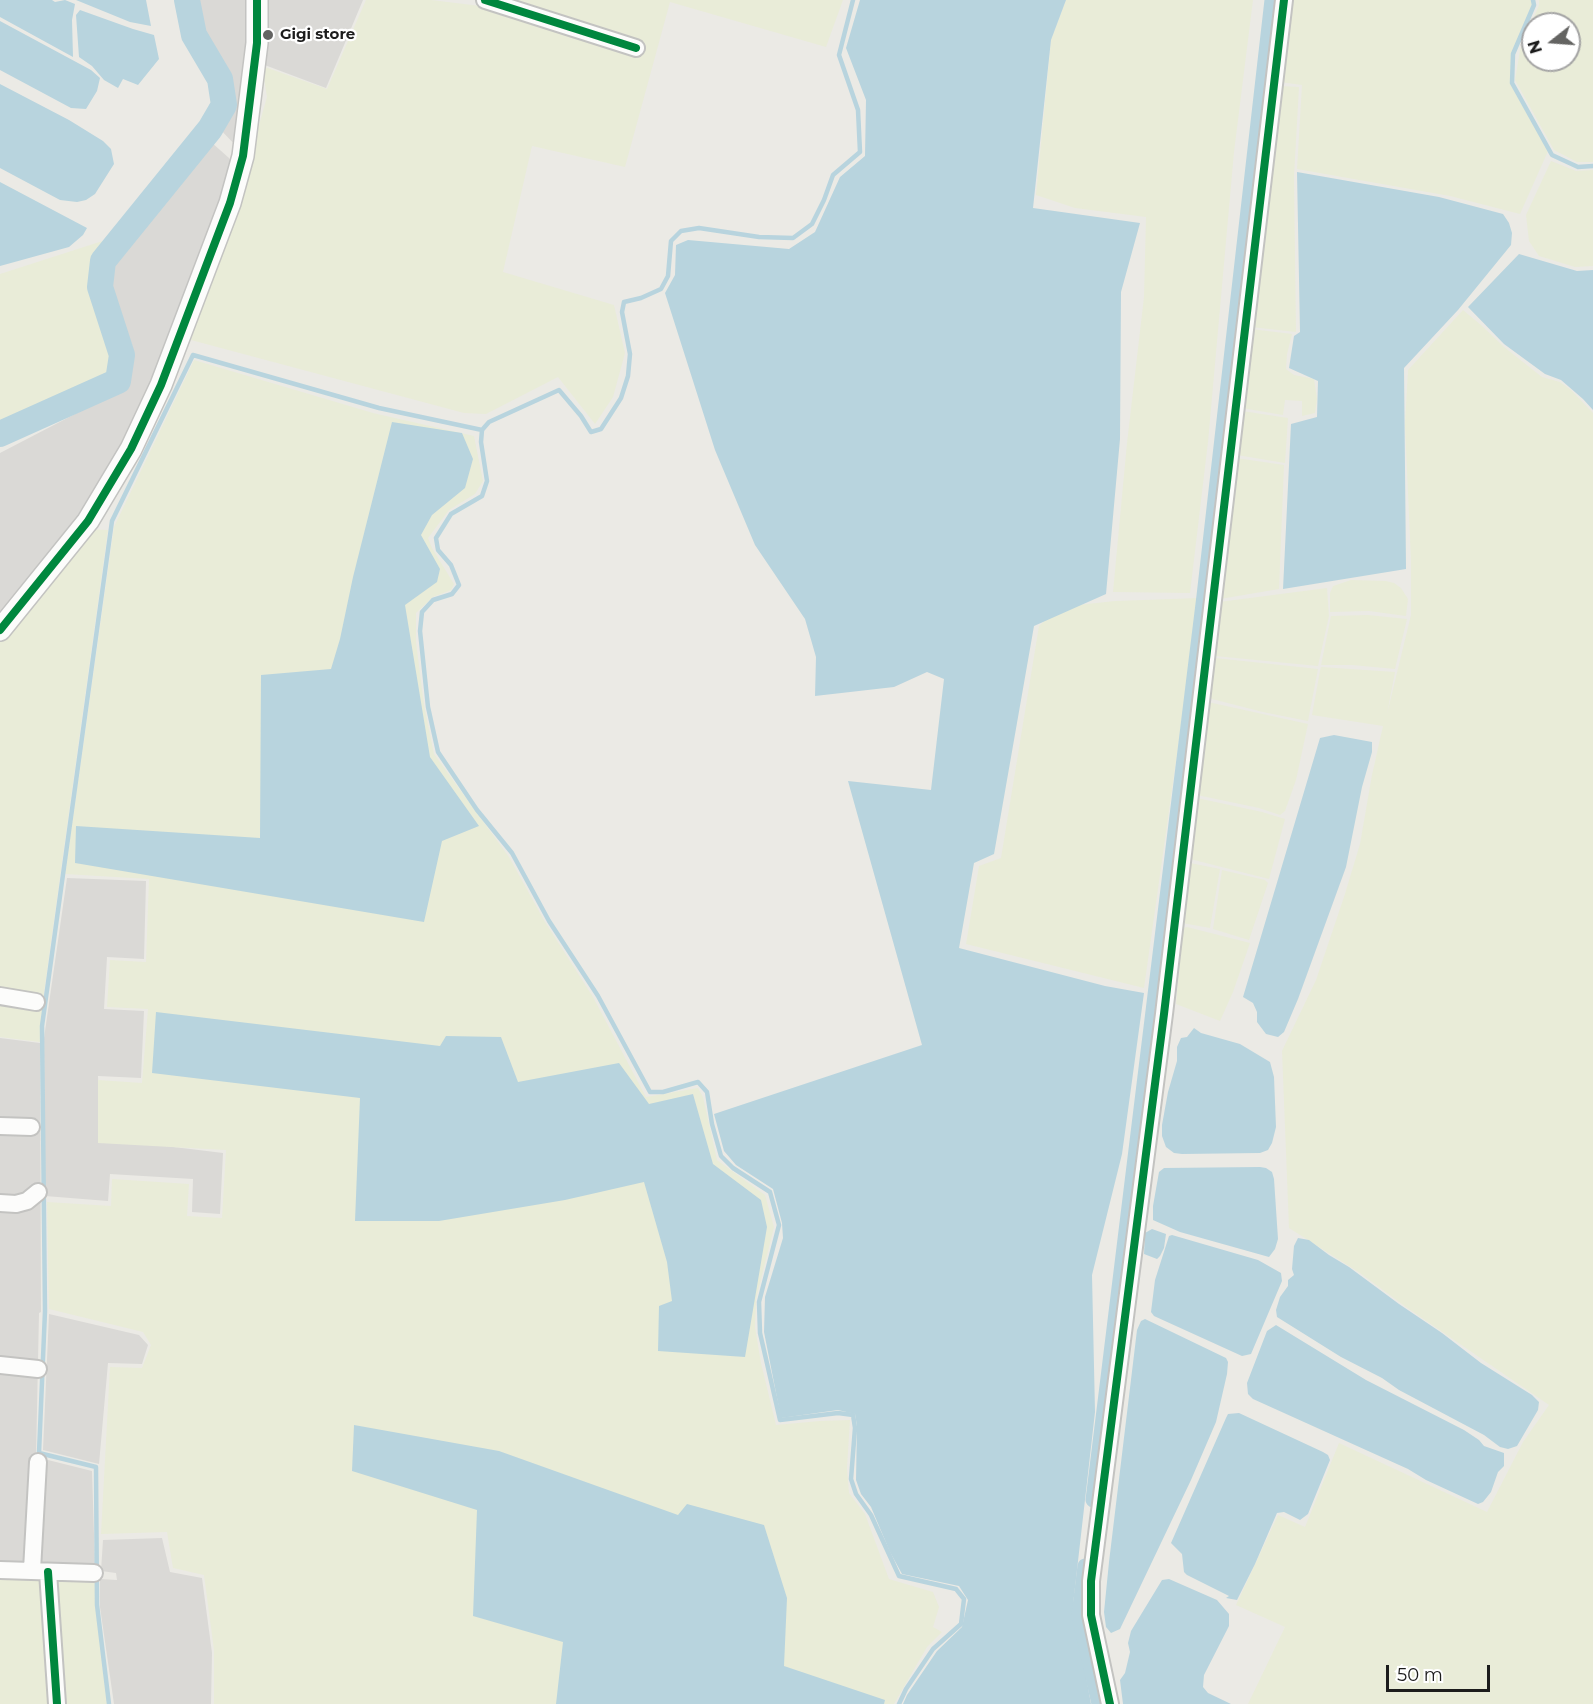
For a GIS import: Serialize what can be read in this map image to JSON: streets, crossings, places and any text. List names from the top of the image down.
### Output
{
  "places": ["Gigi store"],
  "scale_bar": "50 m",
  "north": "left"
}
